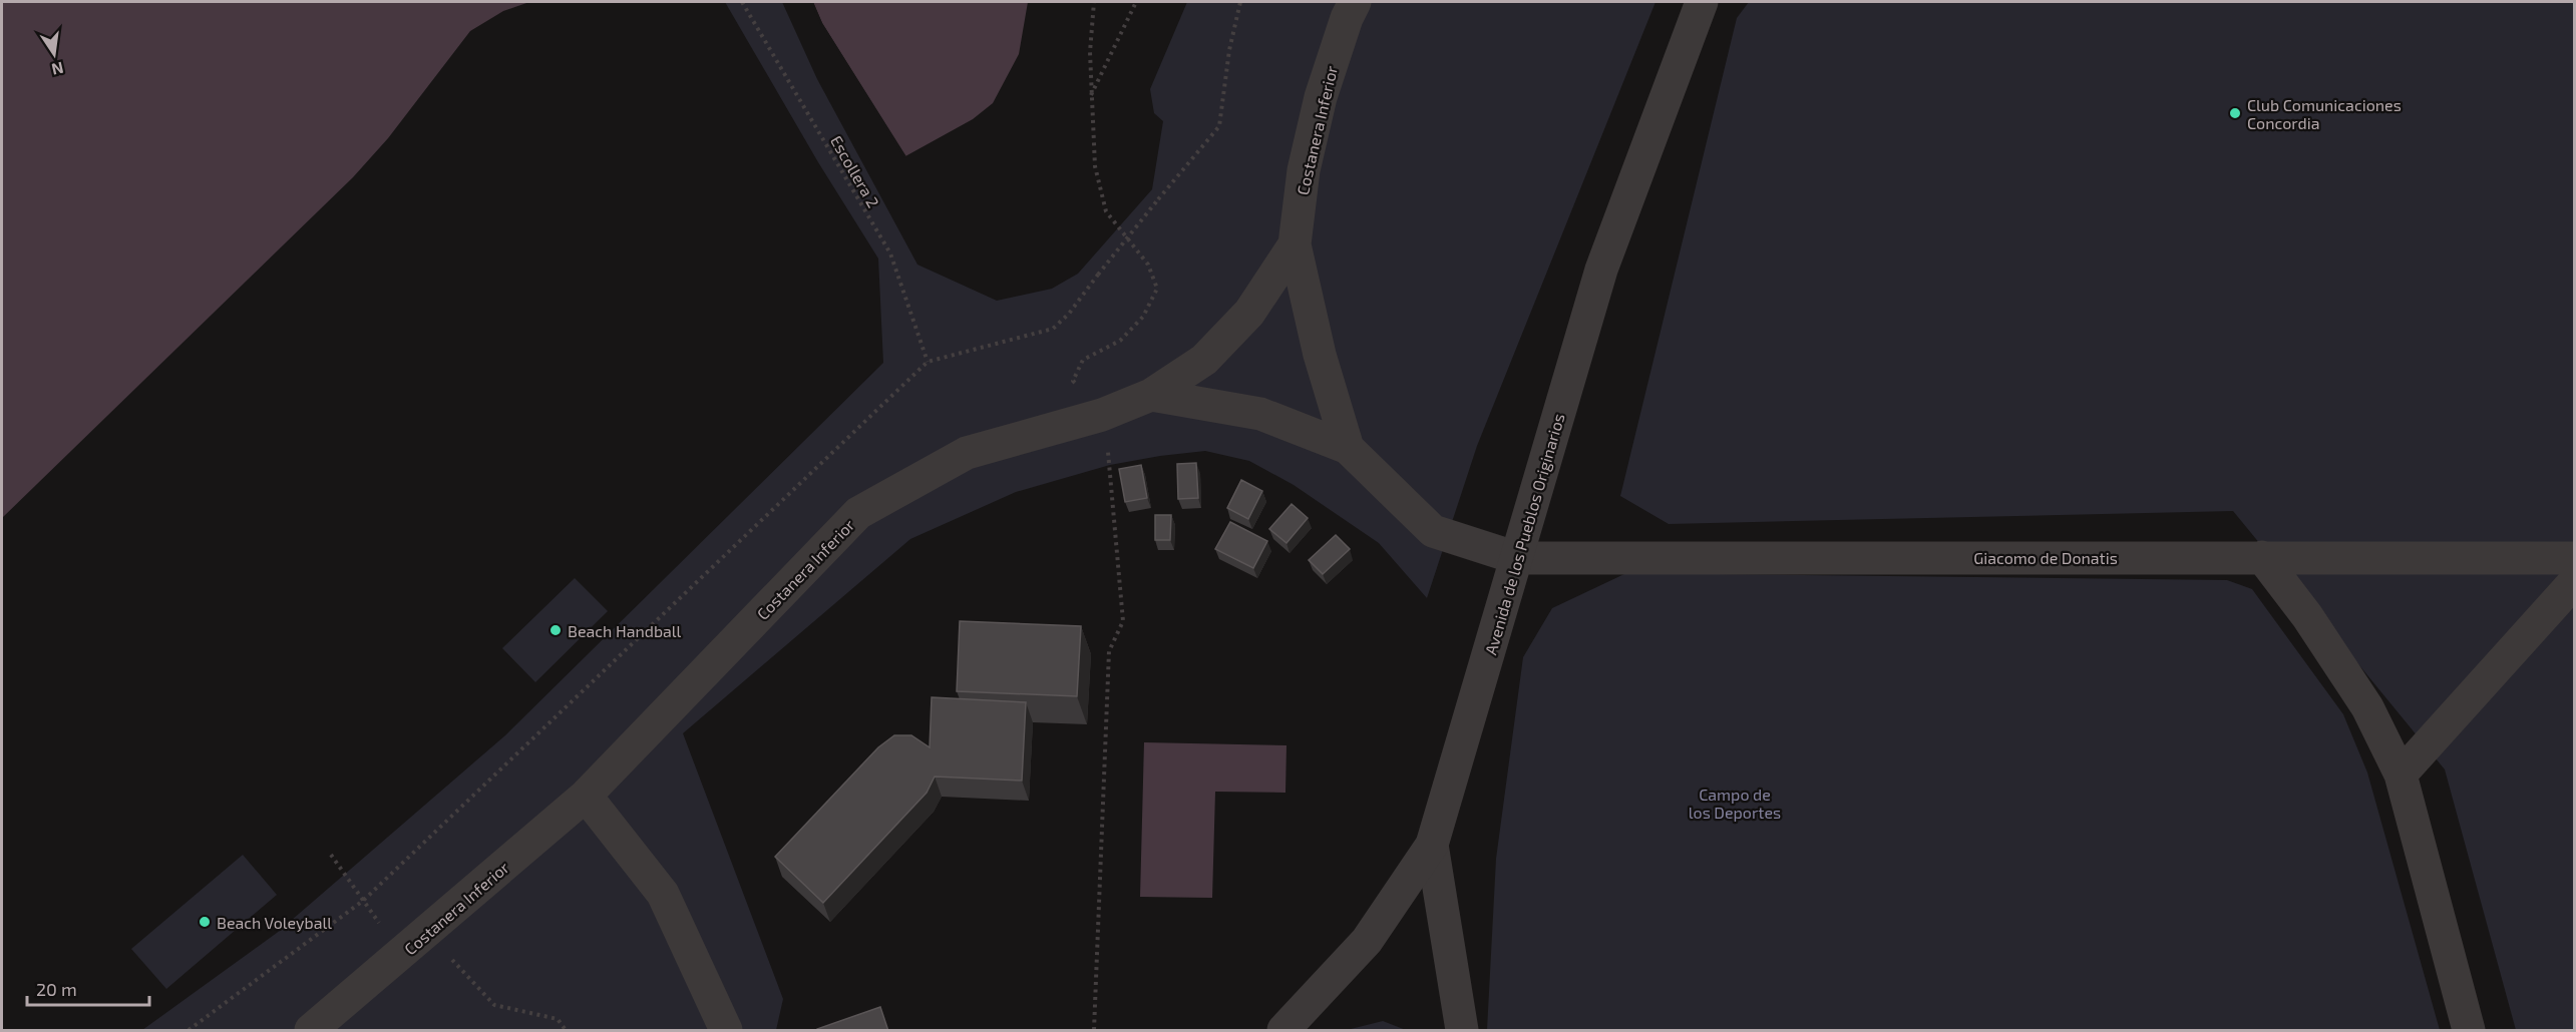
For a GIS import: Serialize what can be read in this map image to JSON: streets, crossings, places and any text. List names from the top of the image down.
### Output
{
  "streets": {
    "street": ["Costanera Inferior", "Avenida de los Pueblos Originarios", "Giacomo de Donatis"],
    "path": ["Escollera 2"]
  },
  "crossings": [
    ["Avenida de los Pueblos Originarios", "Giacomo de Donatis"]
  ],
  "parks": ["Campo de los Deportes"],
  "places": ["Club Comunicaciones Concordia", "Beach Handball", "Beach Voleyball"],
  "scale_bar": "20 m",
  "north": "bottom"
}
